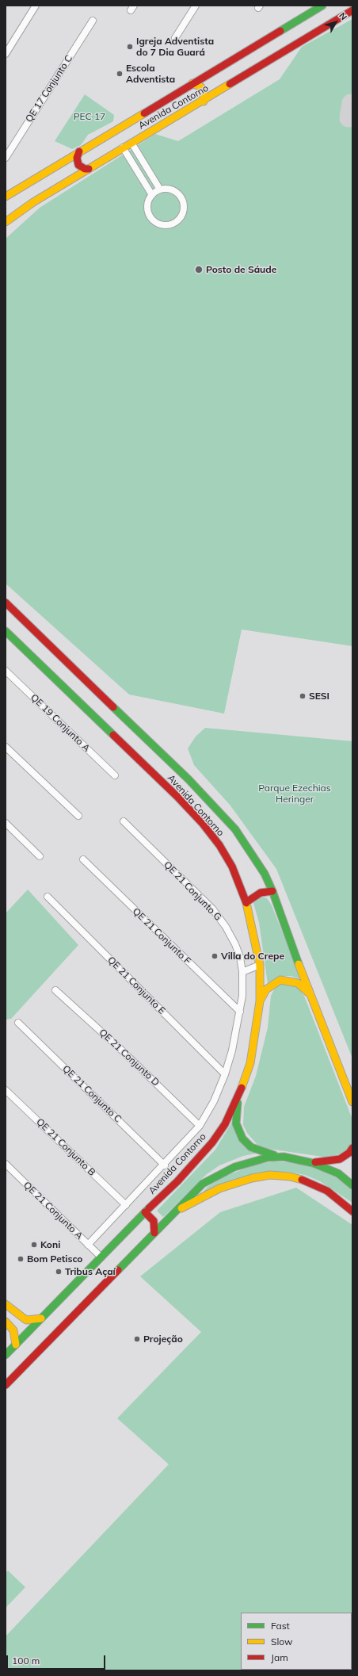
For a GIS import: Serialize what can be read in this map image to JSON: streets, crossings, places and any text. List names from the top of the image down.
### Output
{
  "streets": {
    "main road": ["Avenida Contorno"],
    "street": [
      "QE 17 Conjunto C",
      "QE 19 Conjunto A",
      "QE 21 Conjunto G",
      "QE 21 Conjunto F",
      "QE 21 Conjunto E",
      "QE 21 Conjunto D",
      "QE 21 Conjunto C",
      "QE 21 Conjunto B",
      "QE 21 Conjunto A"
    ]
  },
  "crossings": [
    ["Avenida Contorno", "QE 21 Conjunto A"]
  ],
  "parks": ["PEC 17", "Parque Ezechias Heringer"],
  "places": [
    "Igreja Adventista do 7 Dia Guará",
    "Escola Adventista",
    "Posto de Sáude",
    "SESI",
    "Villa do Crepe",
    "Koni",
    "Bom Petisco",
    "Tribus Açaí",
    "Projeção"
  ],
  "legend": ["Fast", "Slow", "Jam"],
  "scale_bar": "100 m",
  "north": "top right"
}
